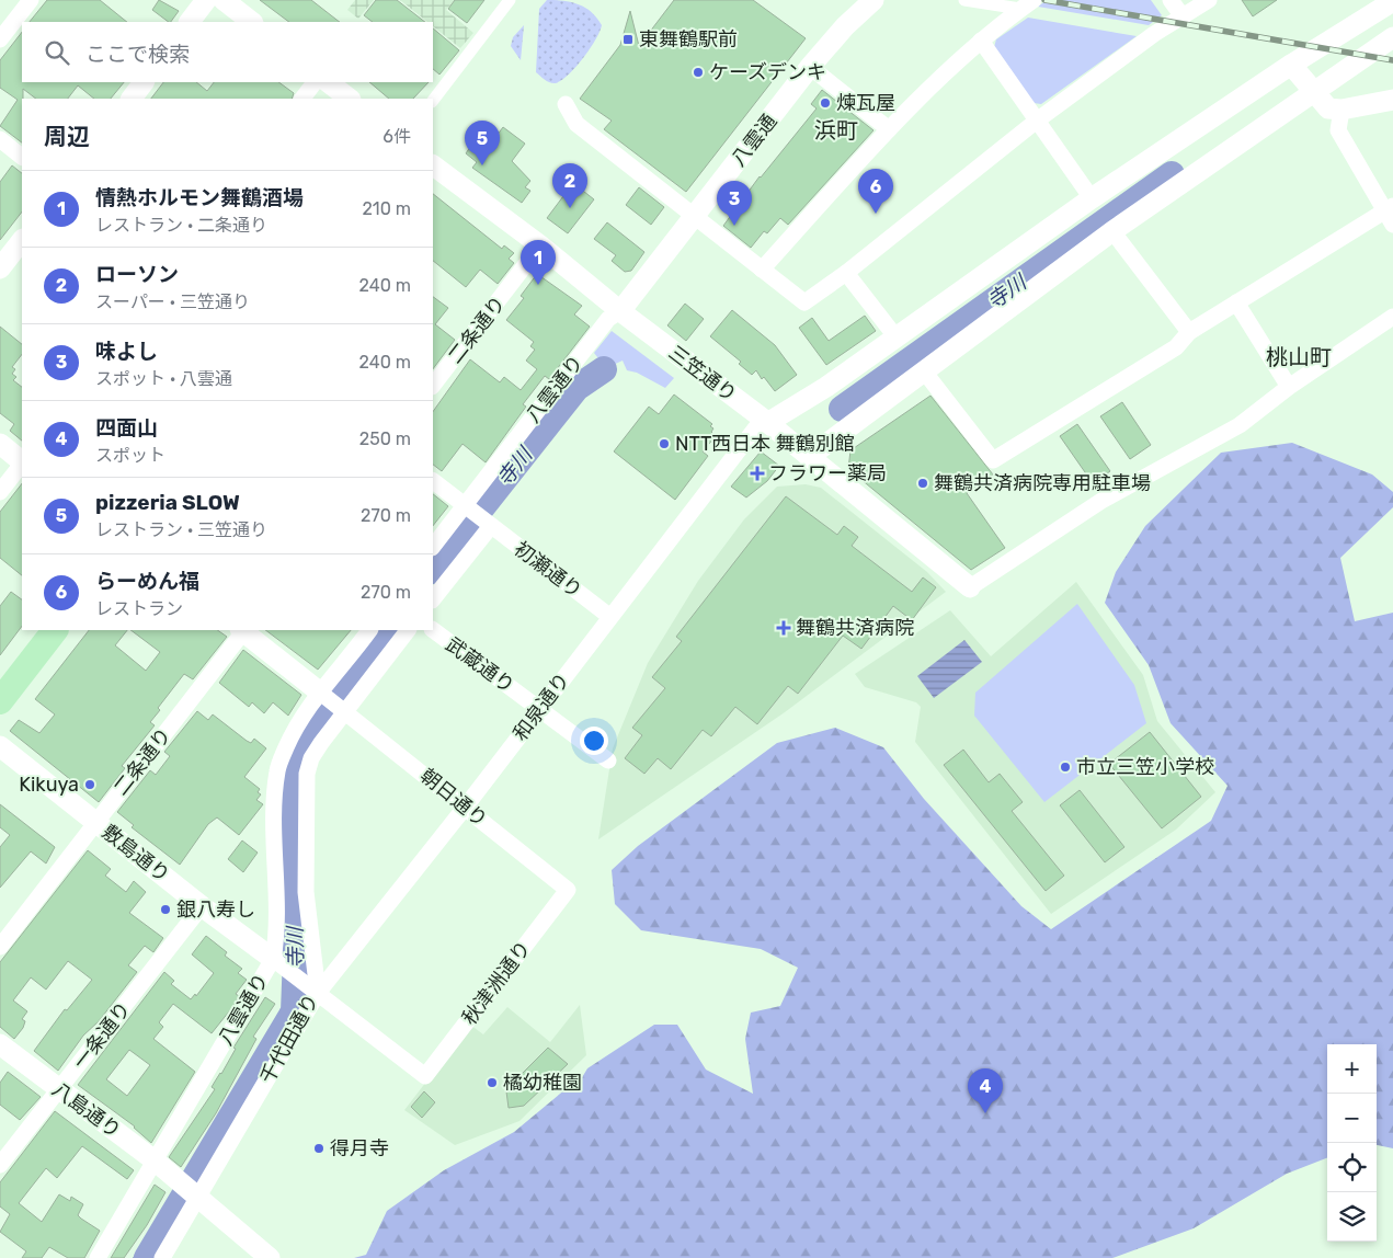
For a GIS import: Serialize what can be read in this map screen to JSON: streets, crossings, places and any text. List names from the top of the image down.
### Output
{
  "streets": {
    "street": [
      "八雲通",
      "二条通り",
      "三笠通り",
      "八雲通り",
      "初瀬通り",
      "武蔵通り",
      "和泉通り",
      "朝日通り",
      "敷島通り",
      "秋津洲通り",
      "一条通り",
      "千代田通り",
      "八島通り"
    ]
  },
  "crossings": [
    ["八雲通", "三笠通り"],
    ["八雲通", "八雲通り"],
    ["二条通り", "三笠通り"],
    ["二条通り", "敷島通り"],
    ["三笠通り", "八雲通り"],
    ["三笠通り", "和泉通り"],
    ["八雲通り", "初瀬通り"],
    ["八雲通り", "朝日通り"],
    ["八雲通り", "敷島通り"],
    ["八雲通り", "八島通り"],
    ["初瀬通り", "和泉通り"],
    ["武蔵通り", "和泉通り"],
    ["和泉通り", "朝日通り"],
    ["和泉通り", "秋津洲通り"],
    ["和泉通り", "千代田通り"],
    ["朝日通り", "秋津洲通り"],
    ["朝日通り", "千代田通り"],
    ["敷島通り", "一条通り"],
    ["秋津洲通り", "千代田通り"],
    ["一条通り", "八島通り"],
    ["千代田通り", "八島通り"]
  ],
  "districts": ["浜町", "桃山町"],
  "water": ["寺川"],
  "places": {
    "transit": ["東舞鶴駅前"],
    "other": [
      "ケーズデンキ",
      "煉瓦屋",
      "NTT西日本 舞鶴別館",
      "舞鶴共済病院専用駐車場",
      "市立三笠小学校",
      "Kikuya",
      "銀八寿し",
      "橘幼稚園",
      "得月寺"
    ],
    "health": ["フラワー薬局", "舞鶴共済病院"]
  },
  "page": {
    "search": "ここで検索",
    "heading": ["周辺", "6件"],
    "pins": [
      "5",
      "2",
      "6",
      "3",
      "1",
      "4"
    ],
    "list": [
      {
        "mark": "1",
        "name": "情熱ホルモン舞鶴酒場",
        "note": "レストラン · 二条通り",
        "value": "210 m"
      },
      {
        "mark": "2",
        "name": "ローソン",
        "note": "スーパー · 三笠通り",
        "value": "240 m"
      },
      {
        "mark": "3",
        "name": "味よし",
        "note": "スポット · 八雲通",
        "value": "240 m"
      },
      {
        "mark": "4",
        "name": "四面山",
        "note": "スポット",
        "value": "250 m"
      },
      {
        "mark": "5",
        "name": "pizzeria SLOW",
        "note": "レストラン · 三笠通り",
        "value": "270 m"
      },
      {
        "mark": "6",
        "name": "らーめん福",
        "note": "レストラン",
        "value": "270 m"
      }
    ],
    "map_buttons": ["+", "−"]
  }
}
